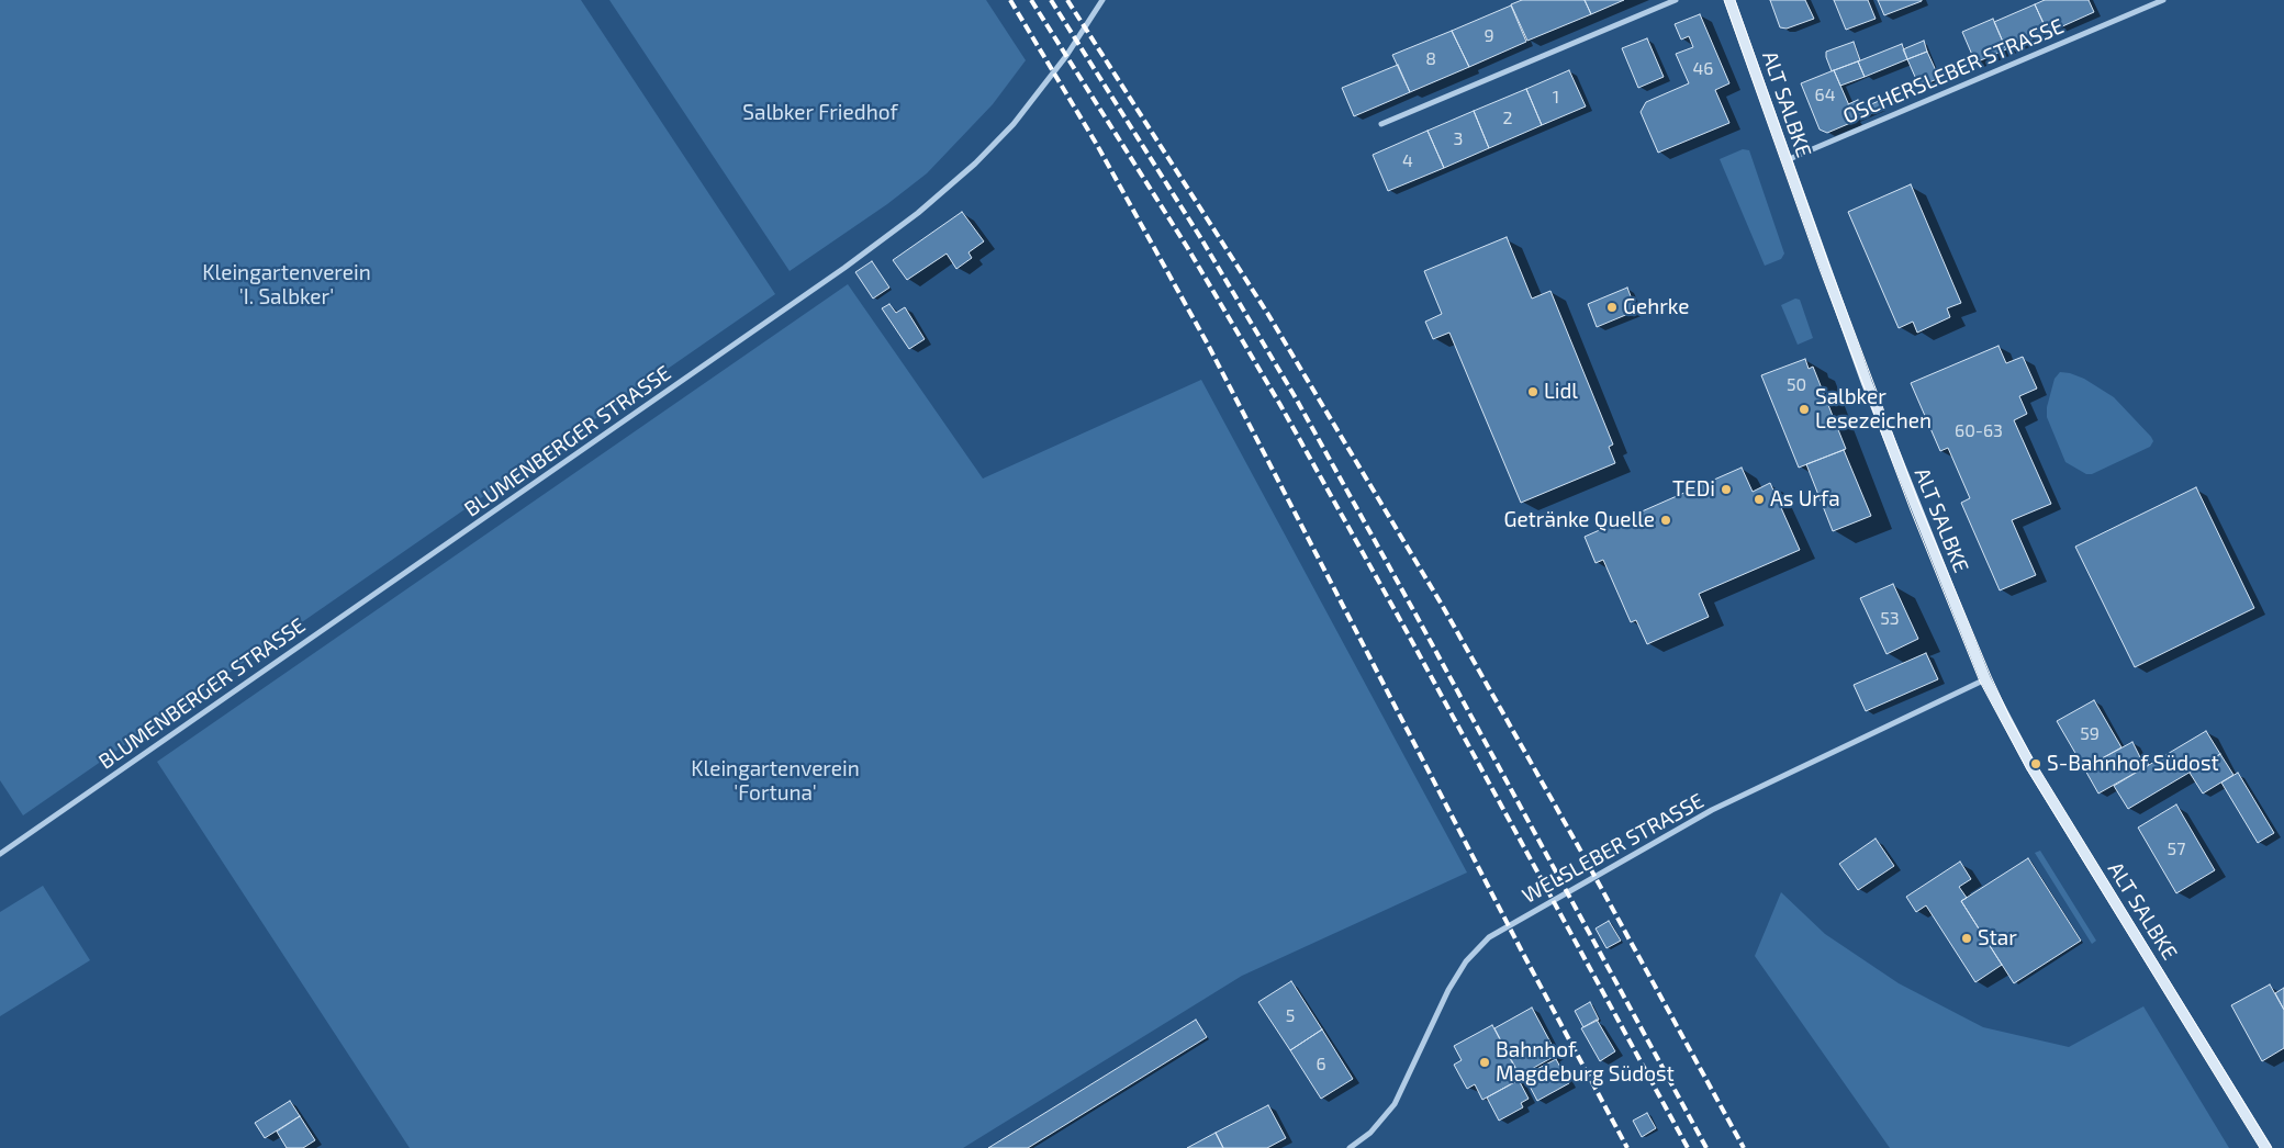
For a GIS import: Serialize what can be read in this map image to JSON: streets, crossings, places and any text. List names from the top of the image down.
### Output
{
  "streets": {
    "main road": ["ALT SALBKE"],
    "street": ["OSCHERSLEBER STRASSE", "BLUMENBERGER STRASSE", "WELSLEBER STRASSE"]
  },
  "crossings": [
    ["OSCHERSLEBER STRASSE", "ALT SALBKE"],
    ["ALT SALBKE", "WELSLEBER STRASSE"]
  ],
  "parks": ["Salbker Friedhof", "Kleingartenverein 'I. Salbker'", "Kleingartenverein 'Fortuna'"],
  "places": [
    "Gehrke",
    "Lidl",
    "Salbker Lesezeichen",
    "TEDi",
    "As Urfa",
    "Getränke Quelle",
    "S-Bahnhof Südost",
    "Star",
    "Bahnhof Magdeburg Südost"
  ],
  "house_numbers": [
    "9",
    "8",
    "46",
    "64",
    "1",
    "2",
    "3",
    "4",
    "50",
    "60-63",
    "53",
    "59",
    "57",
    "5",
    "6"
  ]
}
